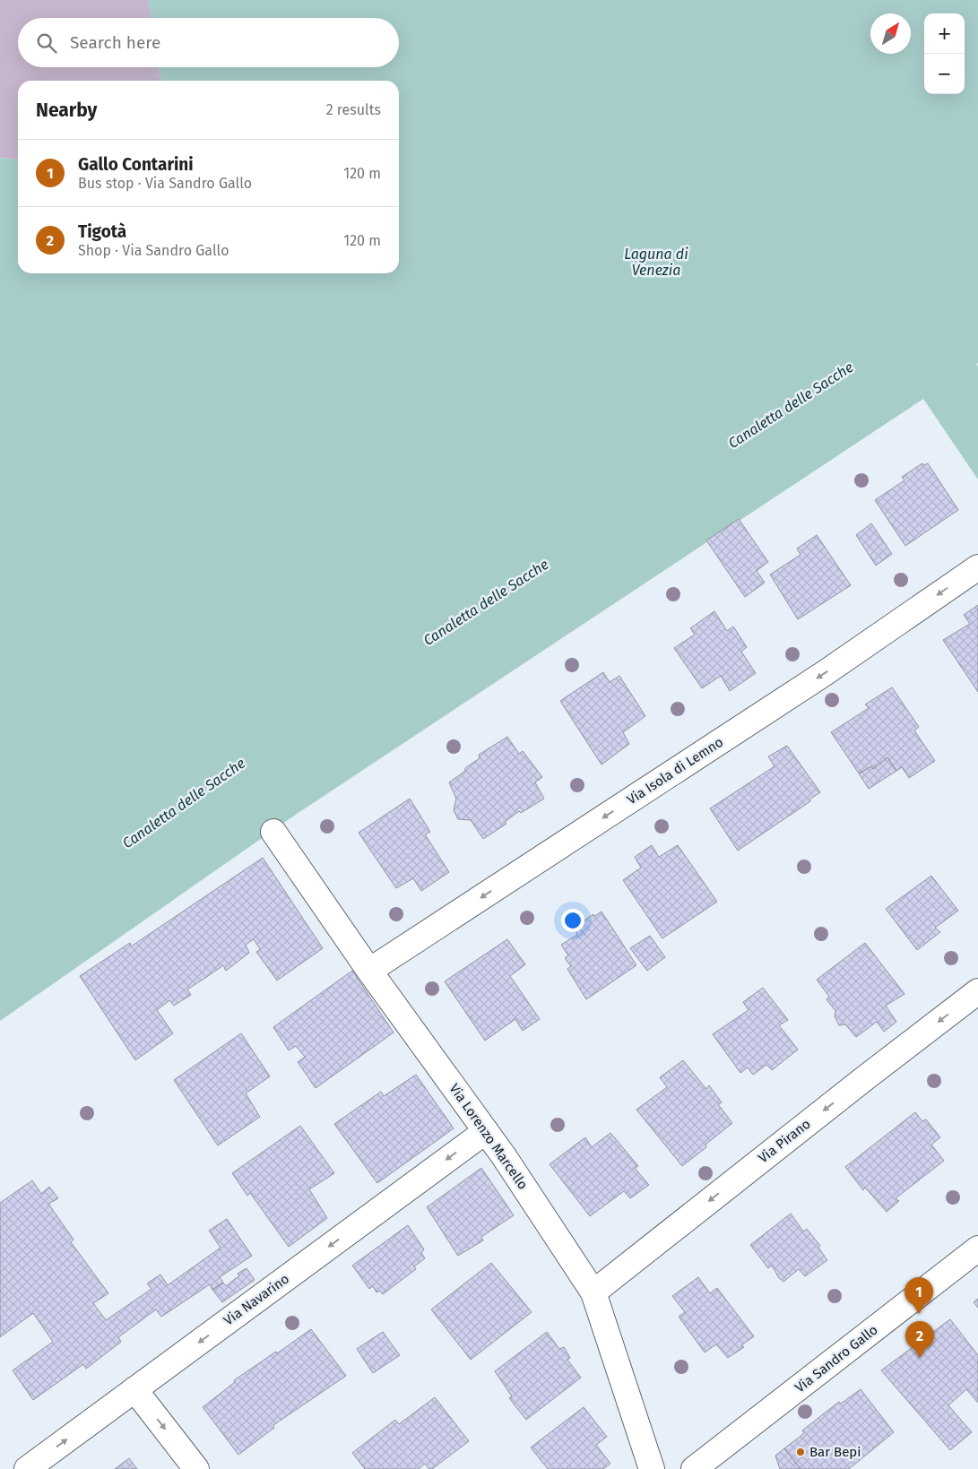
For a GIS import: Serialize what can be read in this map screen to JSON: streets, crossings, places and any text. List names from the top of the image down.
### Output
{
  "streets": {
    "street": [
      "Via Isola di Lemno",
      "Via Lorenzo Marcello",
      "Via Pirano",
      "Via Navarino",
      "Via Sandro Gallo"
    ]
  },
  "crossings": [
    ["Via Isola di Lemno", "Via Lorenzo Marcello"],
    ["Via Lorenzo Marcello", "Via Pirano"],
    ["Via Lorenzo Marcello", "Via Navarino"]
  ],
  "one_way": ["Via Isola di Lemno", "Via Pirano"],
  "water": ["Laguna di Venezia", "Canaletta delle Sacche"],
  "places": ["Bar Bepi"],
  "north": "top right",
  "page": {
    "map_buttons": ["+", "−"],
    "search": "Search here",
    "heading": ["Nearby", "2 results"],
    "list": [
      {
        "mark": "1",
        "name": "Gallo Contarini",
        "note": "Bus stop · Via Sandro Gallo",
        "value": "120 m"
      },
      {
        "mark": "2",
        "name": "Tigotà",
        "note": "Shop · Via Sandro Gallo",
        "value": "120 m"
      }
    ],
    "pins": ["1", "2"]
  }
}
